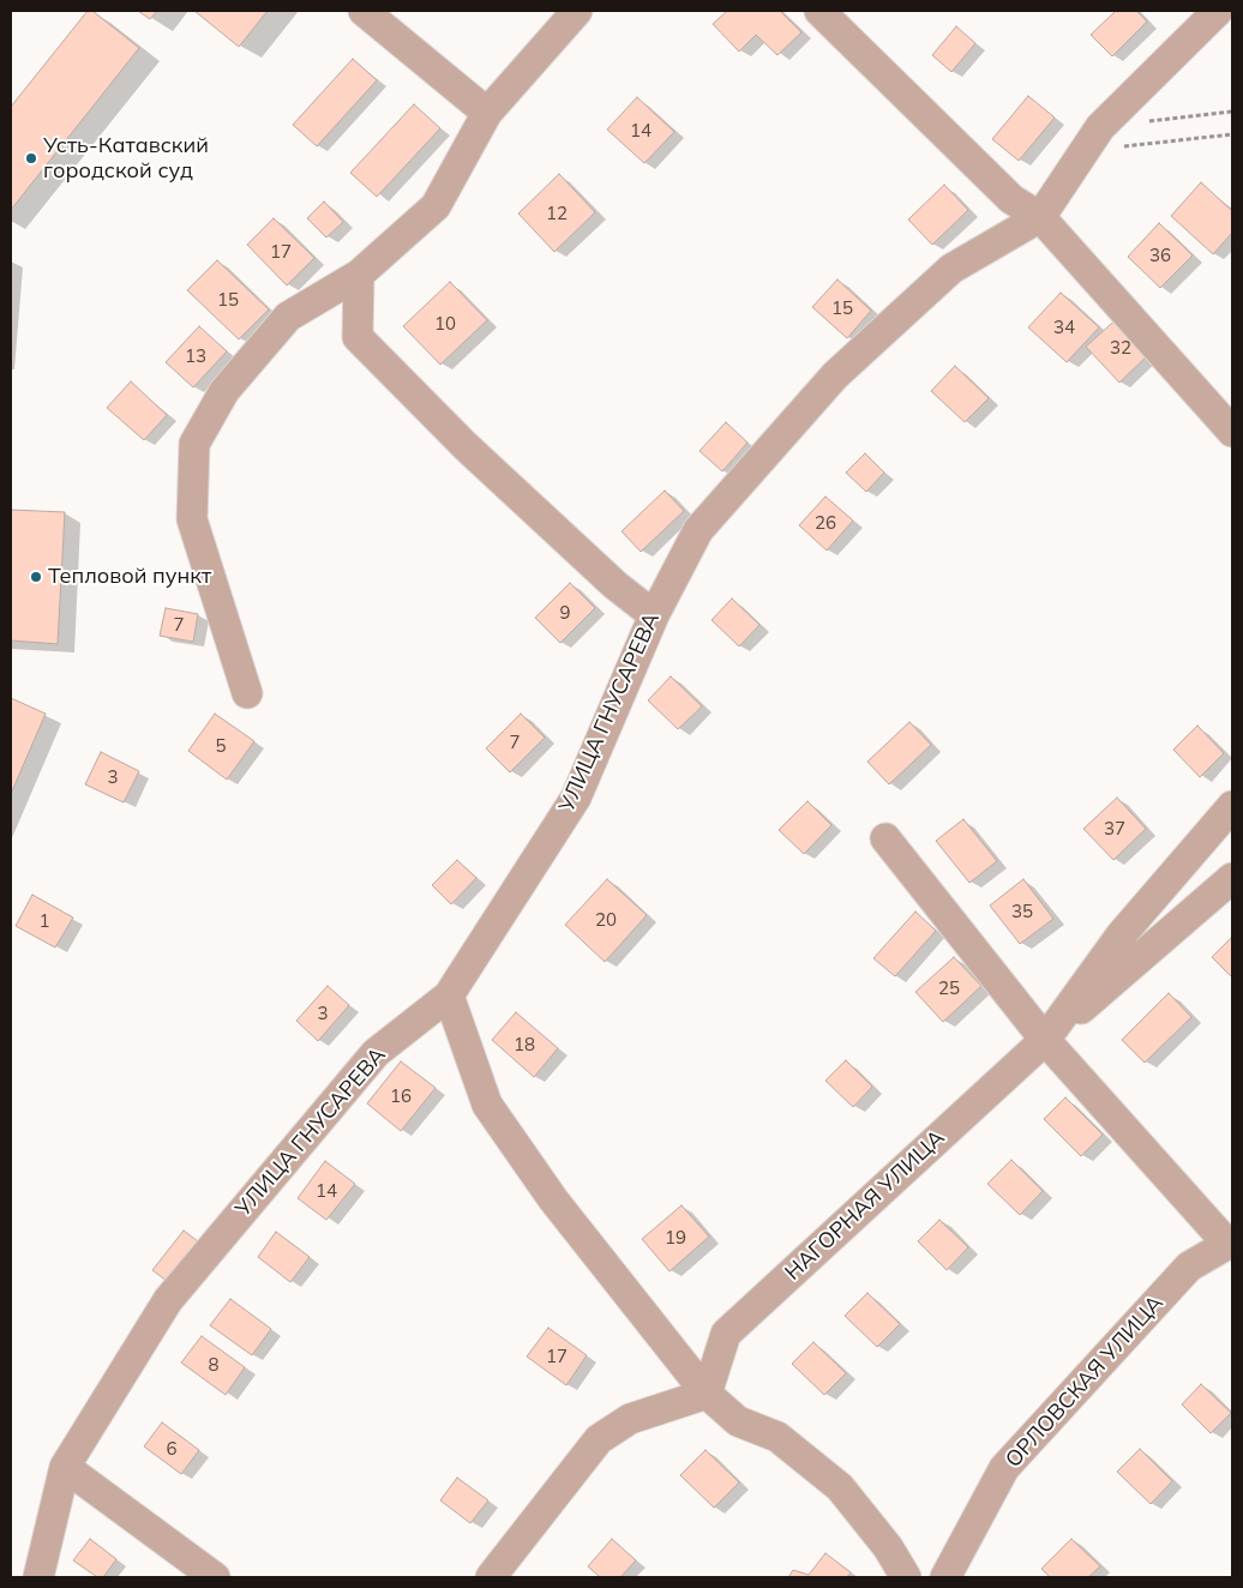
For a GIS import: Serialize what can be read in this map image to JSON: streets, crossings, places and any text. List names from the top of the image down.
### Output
{
  "streets": {
    "street": ["УЛИЦА ГНУСАРЕВА", "НАГОРНАЯ УЛИЦА", "ОРЛОВСКАЯ УЛИЦА"]
  },
  "places": ["Усть-Катавский городской суд", "Тепловой пункт"],
  "house_numbers": [
    "14",
    "12",
    "17",
    "36",
    "15",
    "15",
    "10",
    "34",
    "32",
    "13",
    "26",
    "9",
    "7",
    "7",
    "5",
    "3",
    "37",
    "35",
    "20",
    "1",
    "25",
    "3",
    "18",
    "16",
    "14",
    "19",
    "17",
    "8",
    "6"
  ]
}
